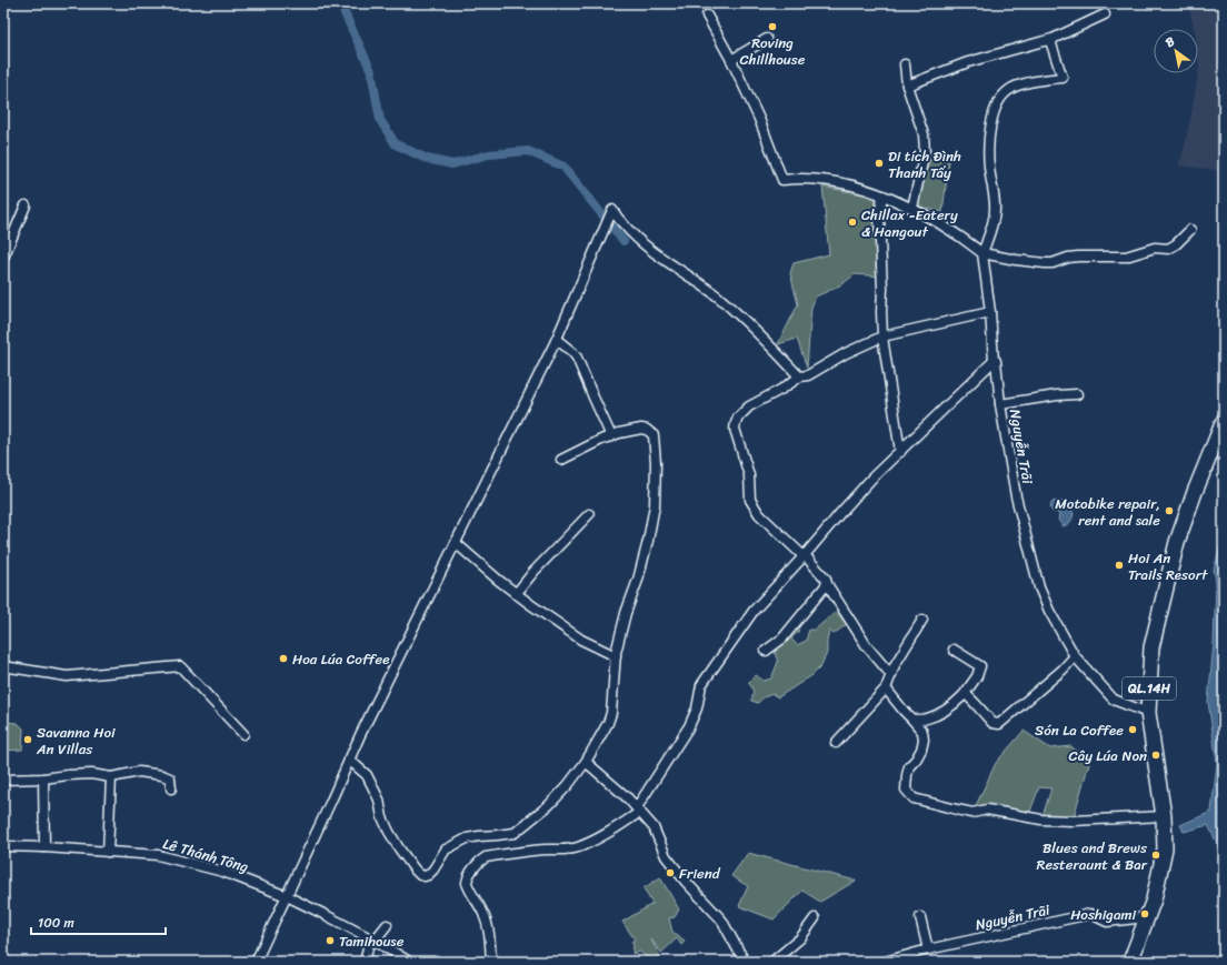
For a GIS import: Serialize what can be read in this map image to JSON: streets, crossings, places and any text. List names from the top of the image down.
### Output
{
  "streets": {
    "main road": ["QL.14H"],
    "street": ["Nguyễn Trãi", "Lê Thánh Tông"]
  },
  "crossings": [
    ["Nguyễn Trãi", "QL.14H"]
  ],
  "places": [
    "Roving Chillhouse",
    "Di tích Đình Thanh Tẩy",
    "Chillax -Eatery & Hangout",
    "Motobike repair, rent and sale",
    "Hoi An Trails Resort",
    "Hoa Lúa Coffee",
    "Són La Coffee",
    "Savanna Hoi An Villas",
    "Cây Lúa Non",
    "Blues and Brews Resteraunt & Bar",
    "Friend",
    "Hoshigami",
    "Tamihouse"
  ],
  "scale_bar": "100 m",
  "north": "top left"
}
